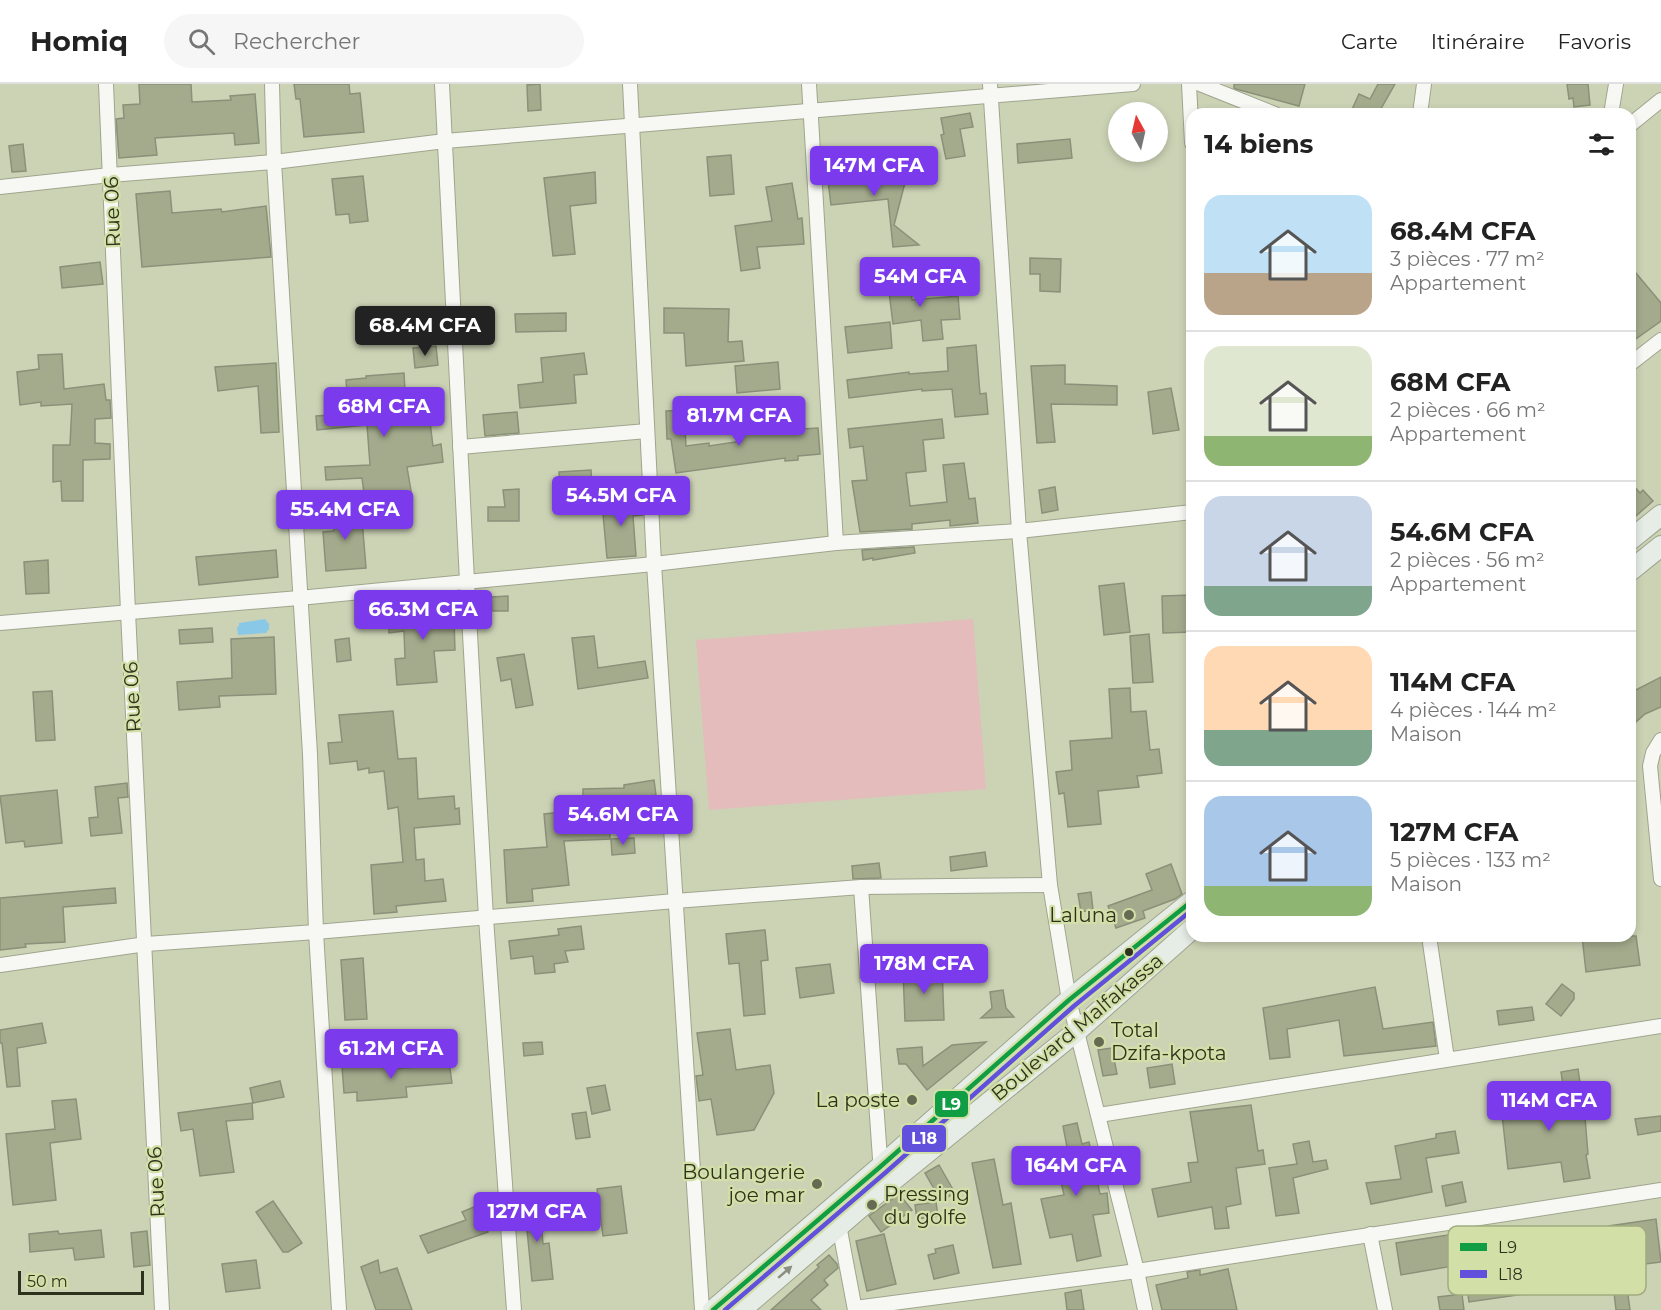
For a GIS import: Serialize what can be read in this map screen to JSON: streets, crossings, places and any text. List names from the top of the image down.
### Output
{
  "streets": {
    "main road": ["Boulevard Malfakassa"],
    "street": ["Rue 06"]
  },
  "places": [
    "Laluna",
    "Total Dzifa-kpota",
    "La poste",
    "Boulangerie joe mar",
    "Pressing du golfe"
  ],
  "lines": ["transit line L9", "transit line L18"],
  "legend": ["L9", "L18"],
  "scale_bar": "50 m",
  "north": "top",
  "page": {
    "header": "Homiq",
    "search": "Rechercher",
    "nav": ["Carte", "Itinéraire", "Favoris"],
    "heading": "14 biens",
    "price": [
      "147M CFA",
      "54M CFA",
      "68.4M CFA",
      "68M CFA",
      "81.7M CFA",
      "54.5M CFA",
      "55.4M CFA",
      "66.3M CFA",
      "54.6M CFA",
      "178M CFA",
      "61.2M CFA",
      "114M CFA",
      "164M CFA",
      "127M CFA"
    ],
    "list": [
      {
        "name": "68.4M CFA",
        "note": "3 pièces · 77 m² · Appartement"
      },
      {
        "name": "68M CFA",
        "note": "2 pièces · 66 m² · Appartement"
      },
      {
        "name": "54.6M CFA",
        "note": "2 pièces · 56 m² · Appartement"
      },
      {
        "name": "114M CFA",
        "note": "4 pièces · 144 m² · Maison"
      },
      {
        "name": "127M CFA",
        "note": "5 pièces · 133 m² · Maison"
      }
    ],
    "scale": "50 m"
  }
}
